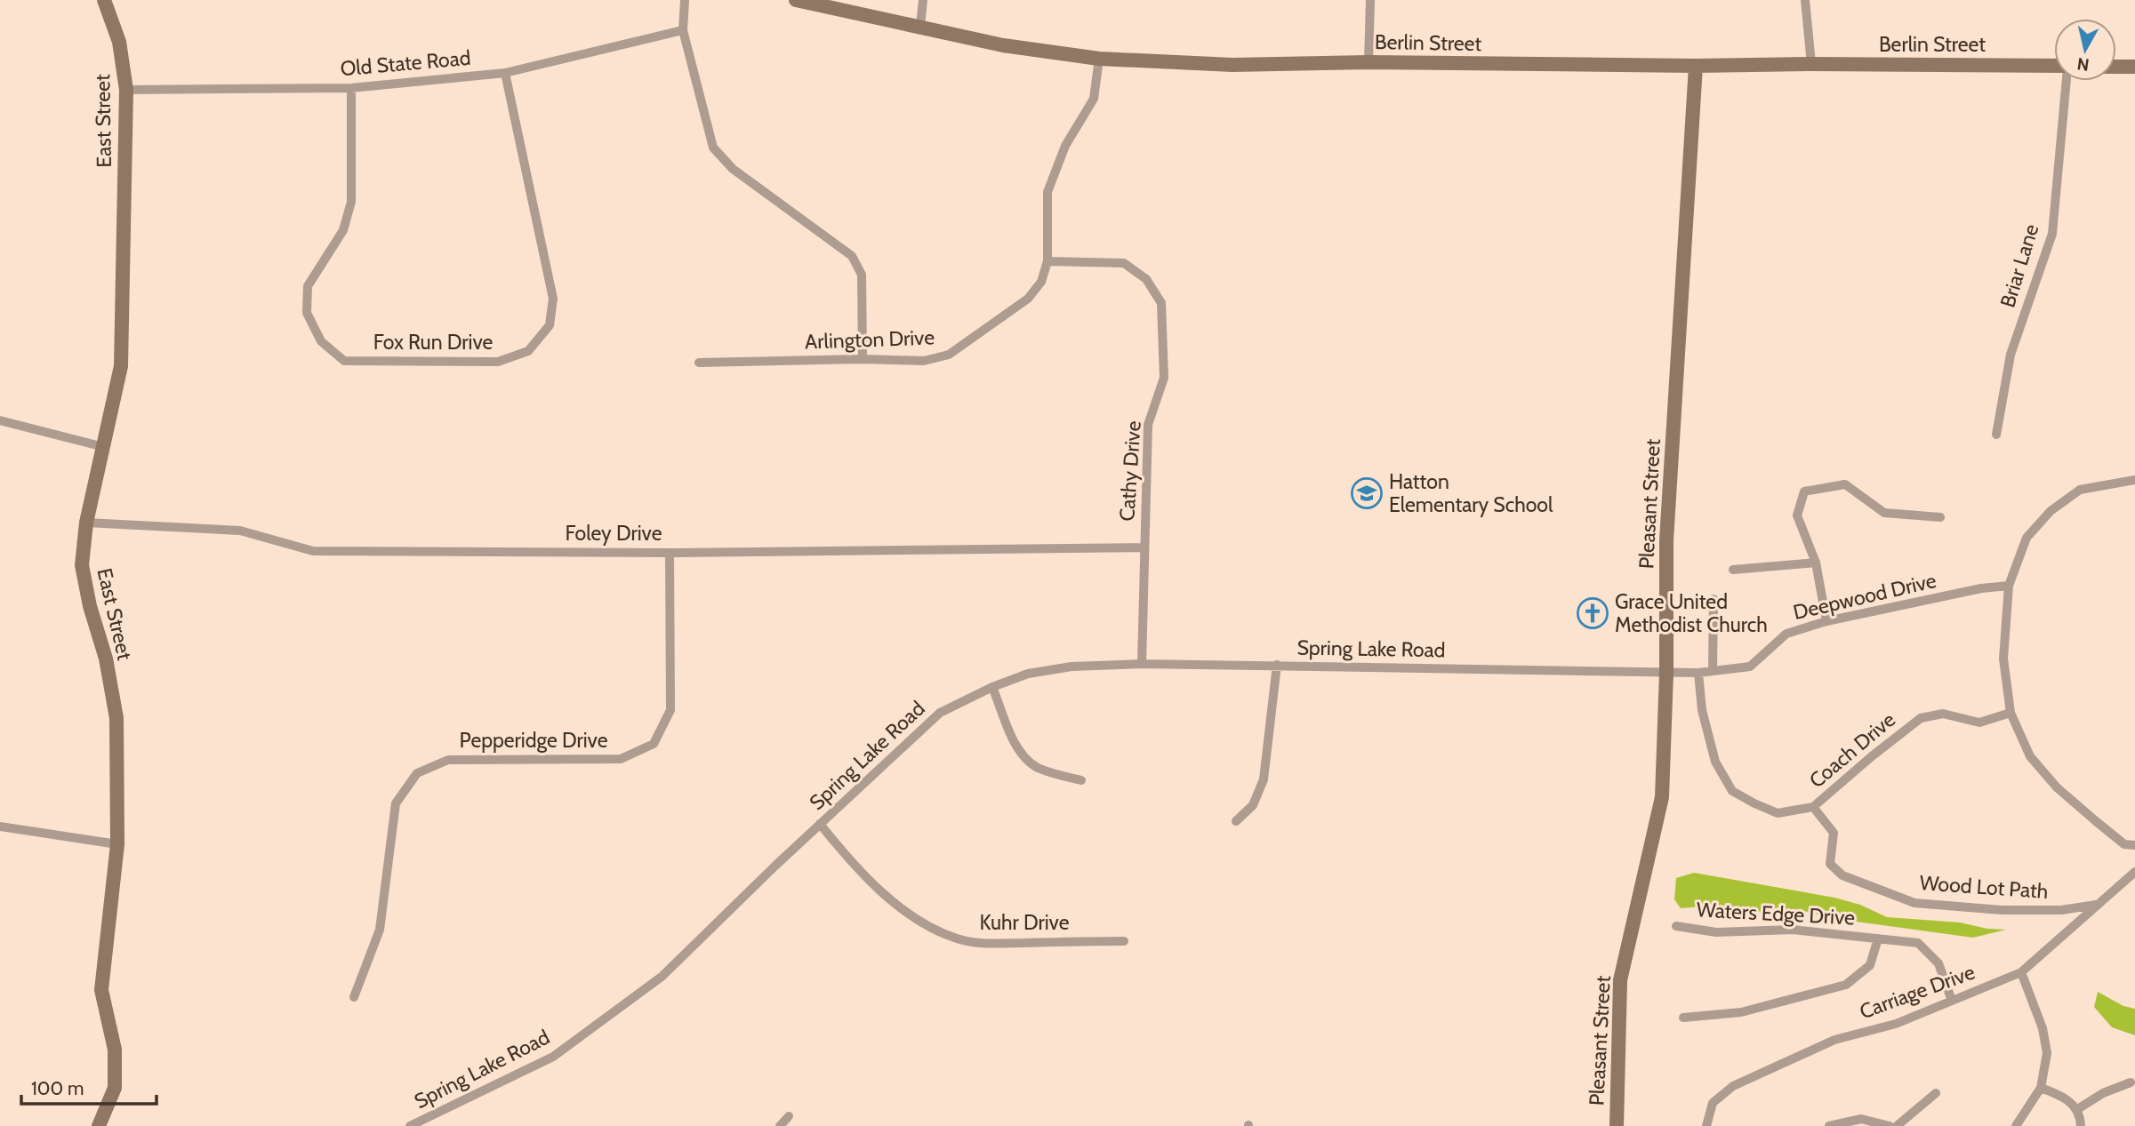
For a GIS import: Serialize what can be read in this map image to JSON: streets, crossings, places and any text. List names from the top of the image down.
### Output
{
  "streets": {
    "street": [
      "Berlin Street",
      "Old State Road",
      "East Street",
      "Briar Lane",
      "Arlington Drive",
      "Fox Run Drive",
      "Cathy Drive",
      "Pleasant Street",
      "Foley Drive",
      "Deepwood Drive",
      "Spring Lake Road",
      "Pepperidge Drive",
      "Coach Drive",
      "Wood Lot Path",
      "Waters Edge Drive",
      "Kuhr Drive",
      "Carriage Drive"
    ]
  },
  "crossings": [
    ["Berlin Street", "Arlington Drive"],
    ["Berlin Street", "Pleasant Street"],
    ["Old State Road", "East Street"],
    ["Old State Road", "Fox Run Drive"],
    ["East Street", "Foley Drive"],
    ["Arlington Drive", "Cathy Drive"],
    ["Cathy Drive", "Foley Drive"],
    ["Cathy Drive", "Spring Lake Road"],
    ["Pleasant Street", "Deepwood Drive"],
    ["Pleasant Street", "Spring Lake Road"],
    ["Foley Drive", "Pepperidge Drive"],
    ["Deepwood Drive", "Spring Lake Road"],
    ["Deepwood Drive", "Coach Drive"],
    ["Spring Lake Road", "Kuhr Drive"],
    ["Coach Drive", "Wood Lot Path"],
    ["Wood Lot Path", "Carriage Drive"],
    ["Waters Edge Drive", "Carriage Drive"]
  ],
  "places": {
    "school or university": ["Hatton Elementary School"],
    "church": ["Grace United Methodist Church"]
  },
  "scale_bar": "100 m",
  "north": "bottom"
}
